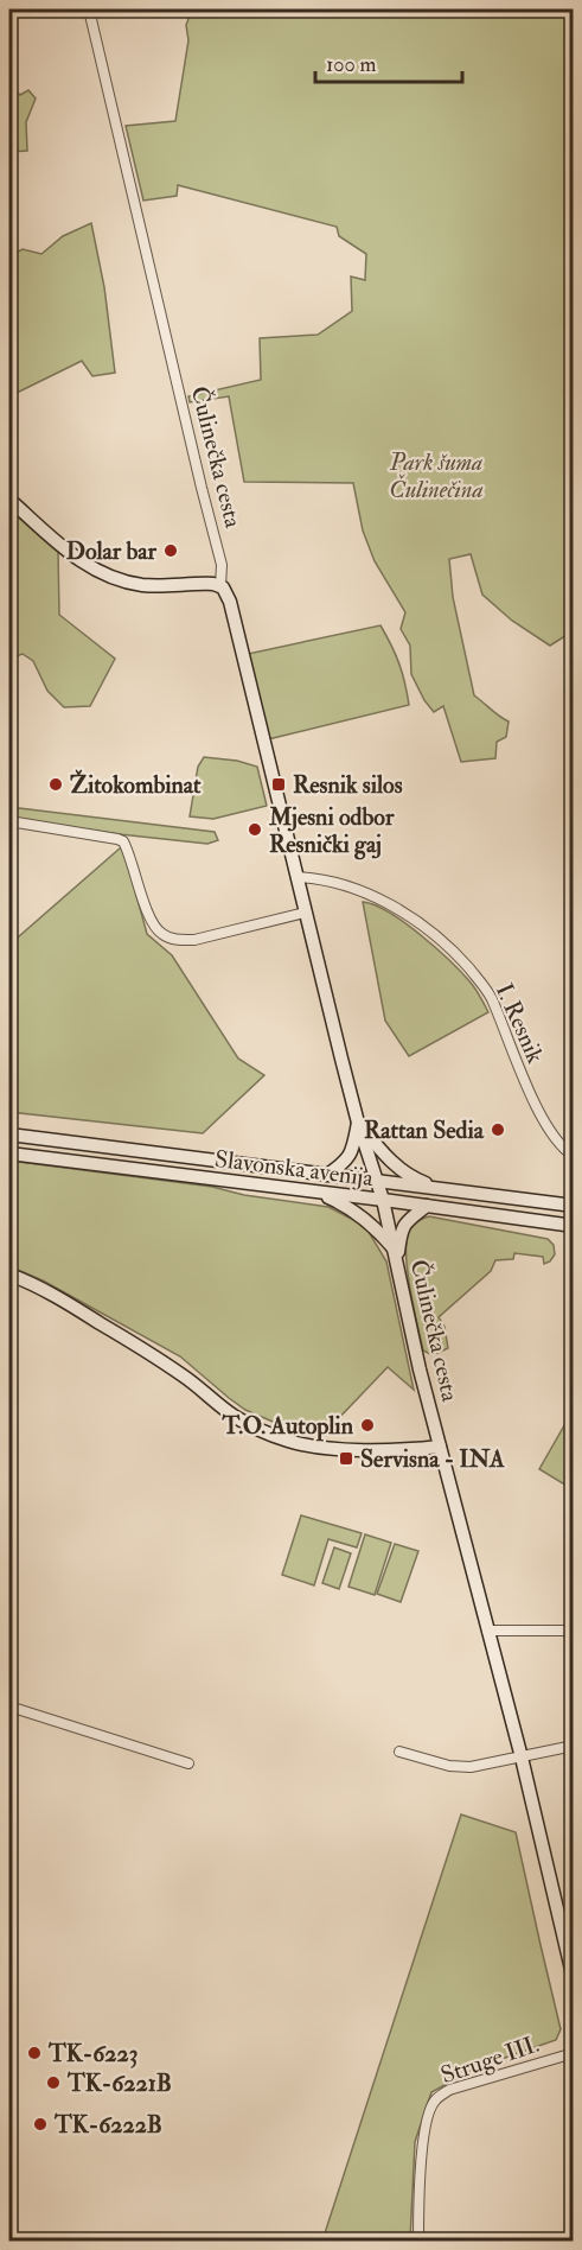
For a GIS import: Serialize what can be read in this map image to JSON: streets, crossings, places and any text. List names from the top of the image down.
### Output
{
  "streets": {
    "street": [
      "Čulinečka cesta",
      "I. Resnik",
      "Slavonska avenija",
      "Struge III."
    ]
  },
  "crossings": [
    ["Čulinečka cesta", "I. Resnik"],
    ["Čulinečka cesta", "Slavonska avenija"]
  ],
  "parks": ["Park šuma Čulinečina"],
  "places": {
    "other": [
      "Dolar bar",
      "Žitokombinat",
      "Mjesni odbor Resnički gaj",
      "Rattan Sedia",
      "T.O. Autoplin",
      "TK-6223",
      "TK-6221B",
      "TK-6222B"
    ],
    "transit": ["Resnik silos", "Servisna - INA"]
  },
  "scale_bar": "100 m"
}
